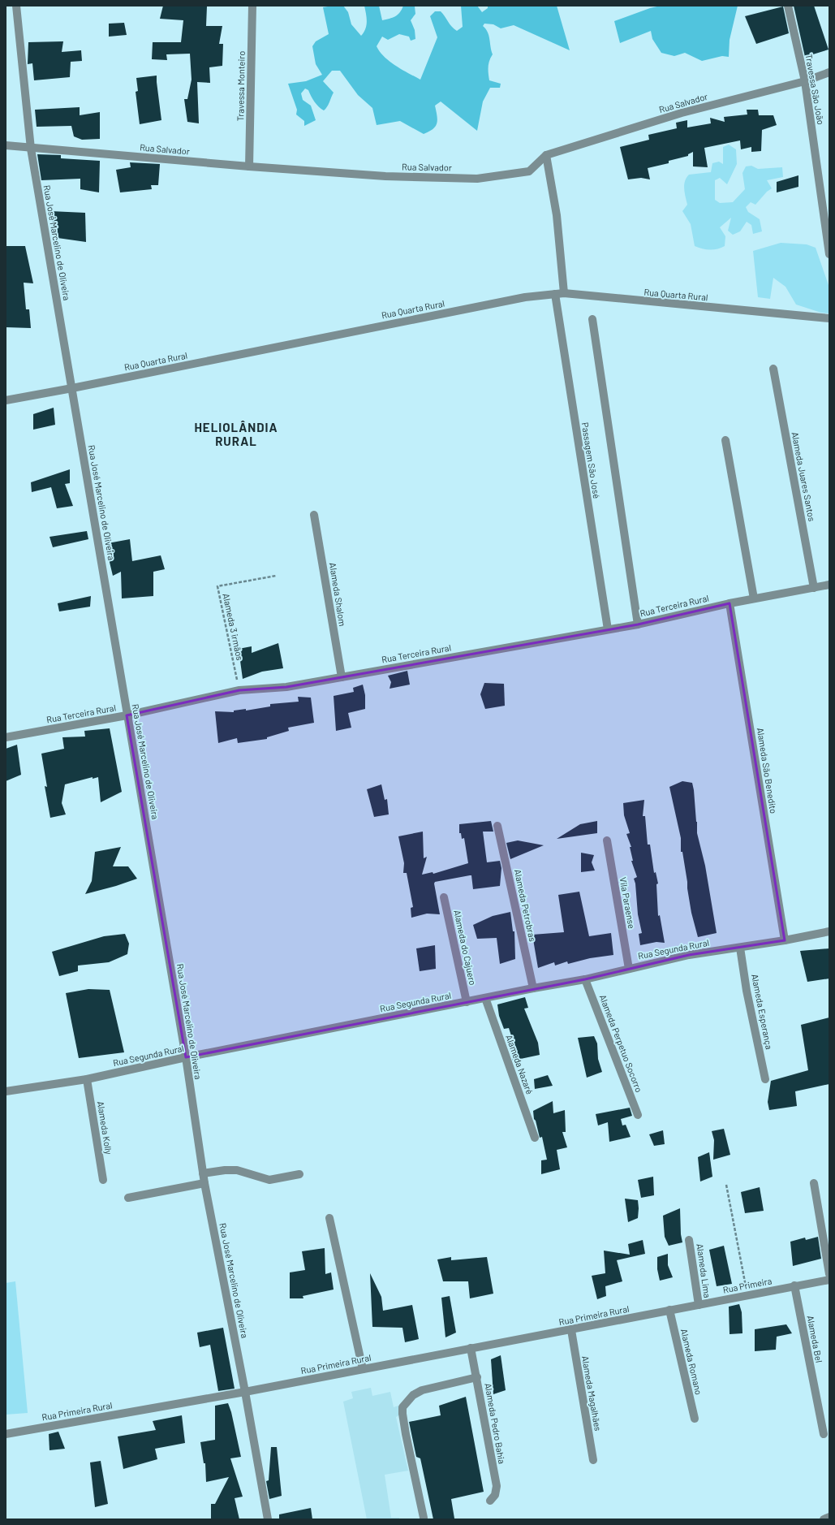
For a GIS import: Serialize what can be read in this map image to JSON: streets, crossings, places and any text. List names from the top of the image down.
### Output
{
  "streets": {
    "street": [
      "Travessa Monteiro",
      "Travessa São João",
      "Rua Salvador",
      "Rua José Marcelino de Oliveira",
      "Rua Quarta Rural",
      "Passagem São José",
      "Alameda Juares Santos",
      "Alameda Shalom",
      "Rua Terceira Rural",
      "Alameda São Benedito",
      "Vila Paraense",
      "Alameda Petrobras",
      "Alameda do Cajuero",
      "Rua Segunda Rural",
      "Alameda Esperança",
      "Alameda Perpetuo Socorro",
      "Alameda Nazaré",
      "Alameda Kolly",
      "Alameda Lima",
      "Rua Primeira",
      "Rua Primeira Rural",
      "Alameda Bel",
      "Alameda Romano",
      "Alameda Magalhães",
      "Alameda Pedro Bahia"
    ],
    "path": ["Alameda 3 irmãos"]
  },
  "crossings": [
    ["Travessa Monteiro", "Rua Salvador"],
    ["Travessa São João", "Rua Salvador"],
    ["Rua Salvador", "Rua José Marcelino de Oliveira"],
    ["Rua José Marcelino de Oliveira", "Rua Quarta Rural"],
    ["Rua José Marcelino de Oliveira", "Rua Terceira Rural"],
    ["Rua José Marcelino de Oliveira", "Rua Segunda Rural"],
    ["Rua José Marcelino de Oliveira", "Rua Primeira Rural"],
    ["Rua Quarta Rural", "Passagem São José"],
    ["Passagem São José", "Rua Terceira Rural"],
    ["Alameda Juares Santos", "Rua Terceira Rural"],
    ["Alameda Shalom", "Rua Terceira Rural"],
    ["Rua Terceira Rural", "Alameda 3 irmãos"],
    ["Rua Terceira Rural", "Alameda São Benedito"],
    ["Alameda São Benedito", "Rua Segunda Rural"],
    ["Vila Paraense", "Rua Segunda Rural"],
    ["Alameda Petrobras", "Rua Segunda Rural"],
    ["Alameda do Cajuero", "Rua Segunda Rural"],
    ["Rua Segunda Rural", "Alameda Esperança"],
    ["Rua Segunda Rural", "Alameda Perpetuo Socorro"],
    ["Rua Segunda Rural", "Alameda Nazaré"],
    ["Rua Segunda Rural", "Alameda Kolly"],
    ["Alameda Lima", "Rua Primeira"],
    ["Rua Primeira", "Rua Primeira Rural"],
    ["Rua Primeira", "Alameda Bel"],
    ["Rua Primeira", "Alameda Romano"],
    ["Rua Primeira Rural", "Alameda Romano"],
    ["Rua Primeira Rural", "Alameda Magalhães"],
    ["Rua Primeira Rural", "Alameda Pedro Bahia"]
  ],
  "districts": ["HELIOLÂNDIA RURAL"]
}
